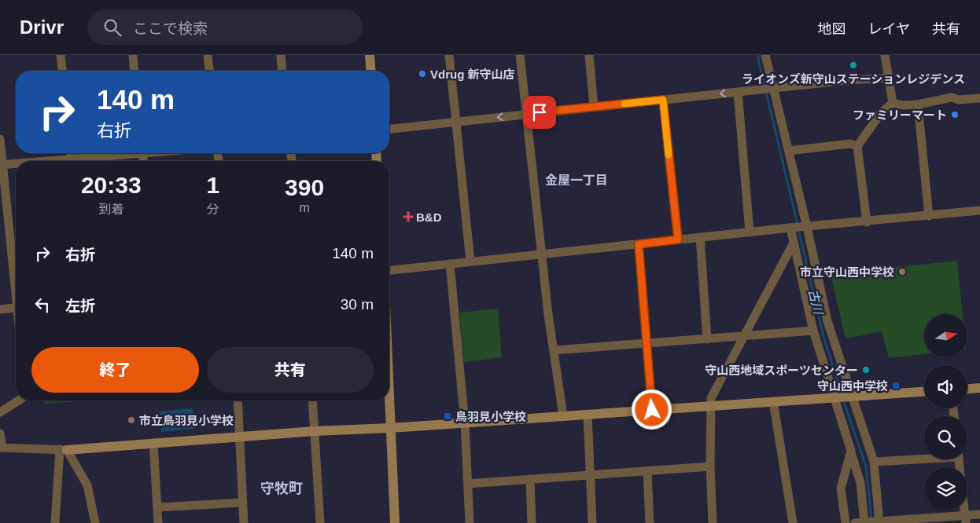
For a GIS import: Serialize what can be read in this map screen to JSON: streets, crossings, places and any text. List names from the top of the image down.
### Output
{
  "districts": ["金屋一丁目", "守牧町"],
  "water": ["古川"],
  "places": {
    "other": [
      "ライオンズ新守山ステーションレジデンス",
      "Vdrug 新守山店",
      "ファミリーマート",
      "市立守山西中学校",
      "守山西地域スポーツセンター",
      "市立鳥羽見小学校"
    ],
    "health": ["B&D"],
    "transit": ["守山西中学校", "鳥羽見小学校"]
  },
  "north": "right",
  "page": {
    "header": "Drivr",
    "search": "ここで検索",
    "nav": ["地図", "レイヤ", "共有"],
    "turn": ["140 m", "右折"],
    "eta": [
      "20:33",
      "到着",
      "1",
      "分",
      "390",
      "m"
    ],
    "list": [
      {
        "name": "右折",
        "value": "140 m"
      },
      {
        "name": "左折",
        "value": "30 m"
      }
    ],
    "buttons": ["終了", "共有"]
  }
}
